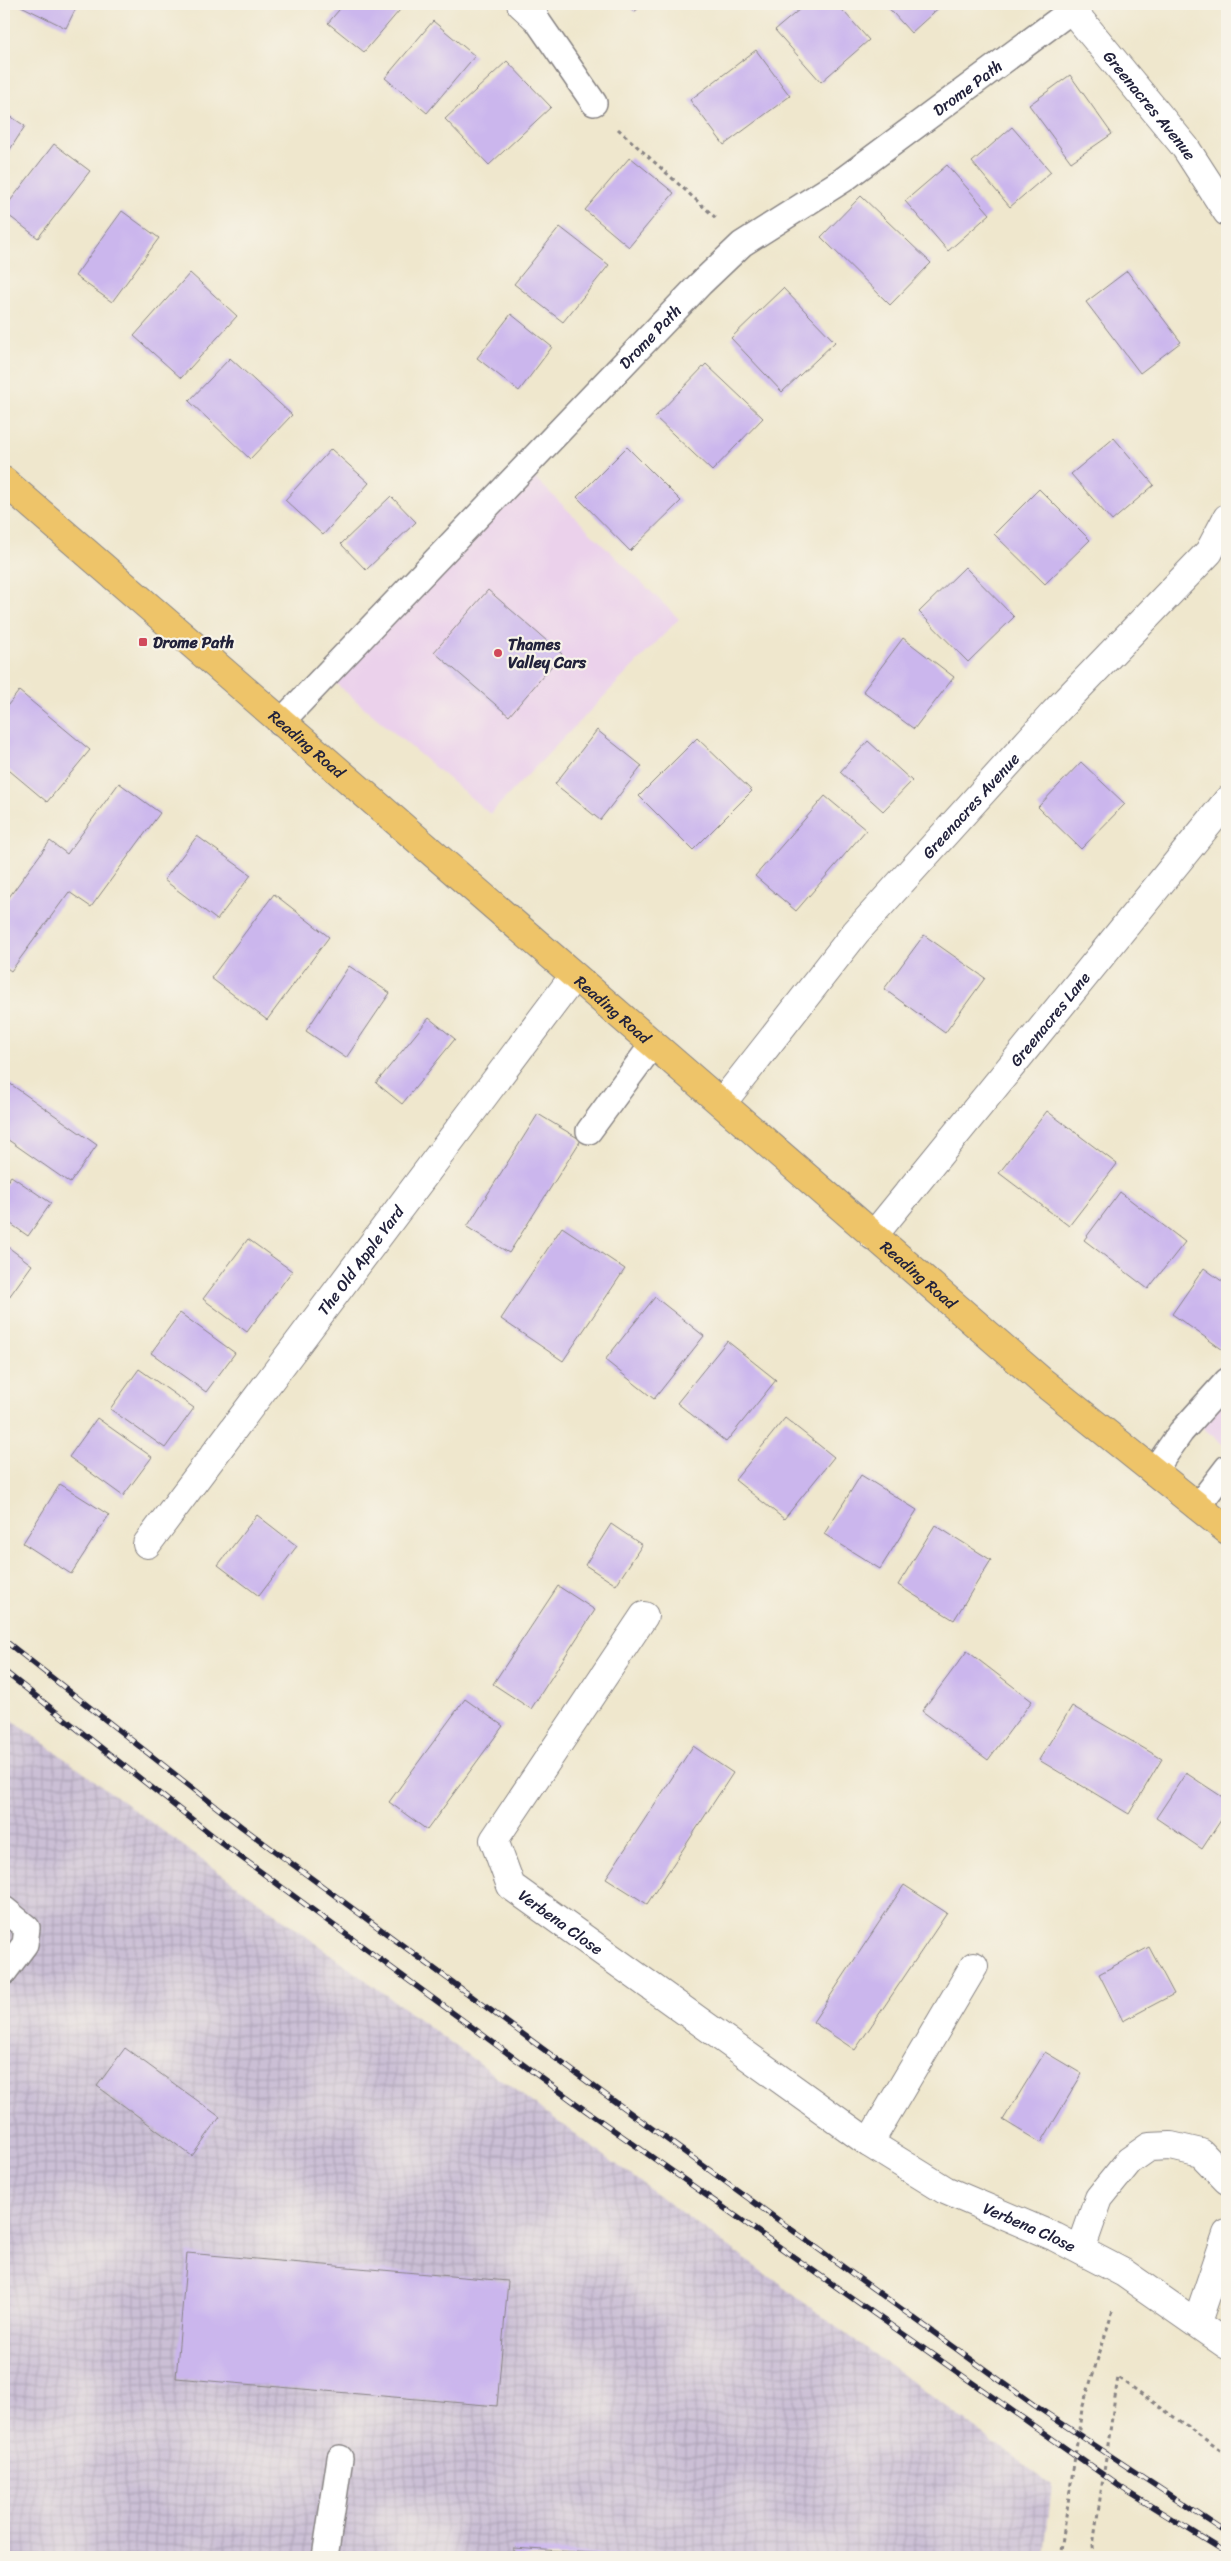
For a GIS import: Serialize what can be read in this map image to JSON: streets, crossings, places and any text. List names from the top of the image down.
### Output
{
  "streets": {
    "main road": ["Reading Road"],
    "street": [
      "Greenacres Avenue",
      "Greenacres Lane",
      "The Old Apple Yard",
      "Verbena Close"
    ],
    "lane": ["Drome Path"]
  },
  "crossings": [
    ["Drome Path", "Greenacres Avenue"],
    ["Drome Path", "Reading Road"],
    ["Greenacres Avenue", "Reading Road"],
    ["Reading Road", "Greenacres Lane"],
    ["Reading Road", "The Old Apple Yard"]
  ],
  "places": {
    "transit": ["Drome Path"],
    "other": ["Thames Valley Cars"]
  }
}
